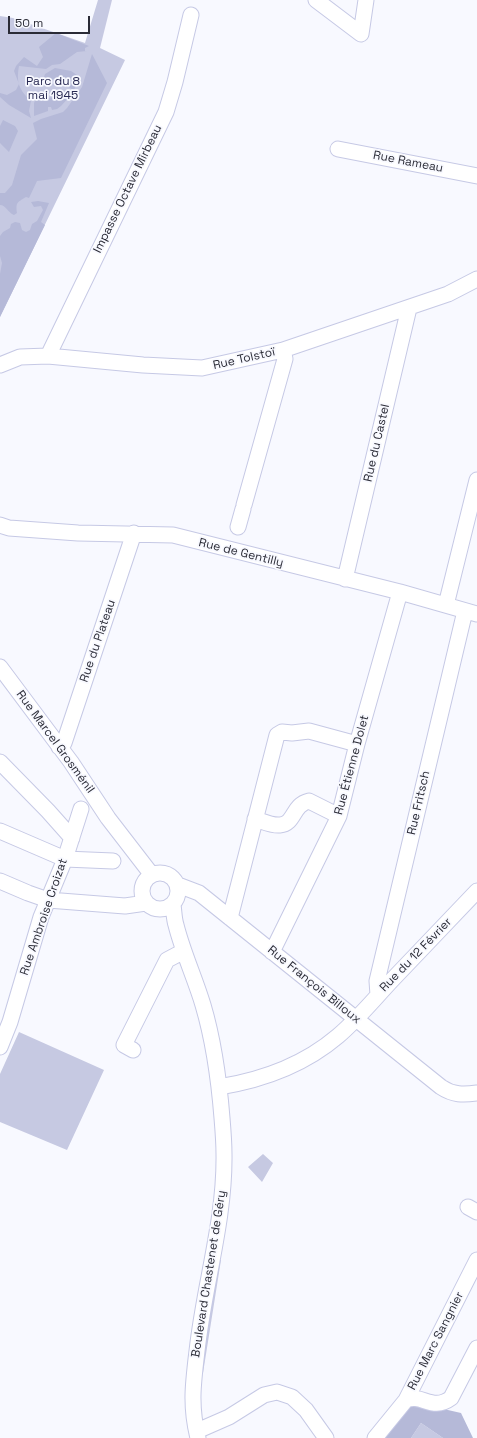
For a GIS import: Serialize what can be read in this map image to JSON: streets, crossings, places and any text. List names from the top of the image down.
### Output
{
  "streets": {
    "street": [
      "Rue Rameau",
      "Impasse Octave Mirbeau",
      "Rue Tolstoï",
      "Rue du Castel",
      "Rue de Gentilly",
      "Rue du Plateau",
      "Rue Marcel Grosménil",
      "Rue Étienne Dolet",
      "Rue Fritsch",
      "Rue Ambroise Croizat",
      "Rue du 12 Février",
      "Rue François Billoux",
      "Boulevard Chastenet de Géry",
      "Rue Marc Sangnier"
    ]
  },
  "crossings": [
    ["Impasse Octave Mirbeau", "Rue Tolstoï"],
    ["Rue Tolstoï", "Rue du Castel"],
    ["Rue du Castel", "Rue de Gentilly"],
    ["Rue de Gentilly", "Rue du Plateau"],
    ["Rue de Gentilly", "Rue Étienne Dolet"],
    ["Rue de Gentilly", "Rue Fritsch"],
    ["Rue du Plateau", "Rue Marcel Grosménil"],
    ["Rue Marcel Grosménil", "Rue François Billoux"],
    ["Rue Marcel Grosménil", "Boulevard Chastenet de Géry"],
    ["Rue Étienne Dolet", "Rue François Billoux"],
    ["Rue Fritsch", "Rue du 12 Février"],
    ["Rue du 12 Février", "Rue François Billoux"],
    ["Rue du 12 Février", "Boulevard Chastenet de Géry"],
    ["Rue François Billoux", "Boulevard Chastenet de Géry"]
  ],
  "parks": ["Parc du 8 mai 1945"],
  "scale_bar": "50 m"
}
